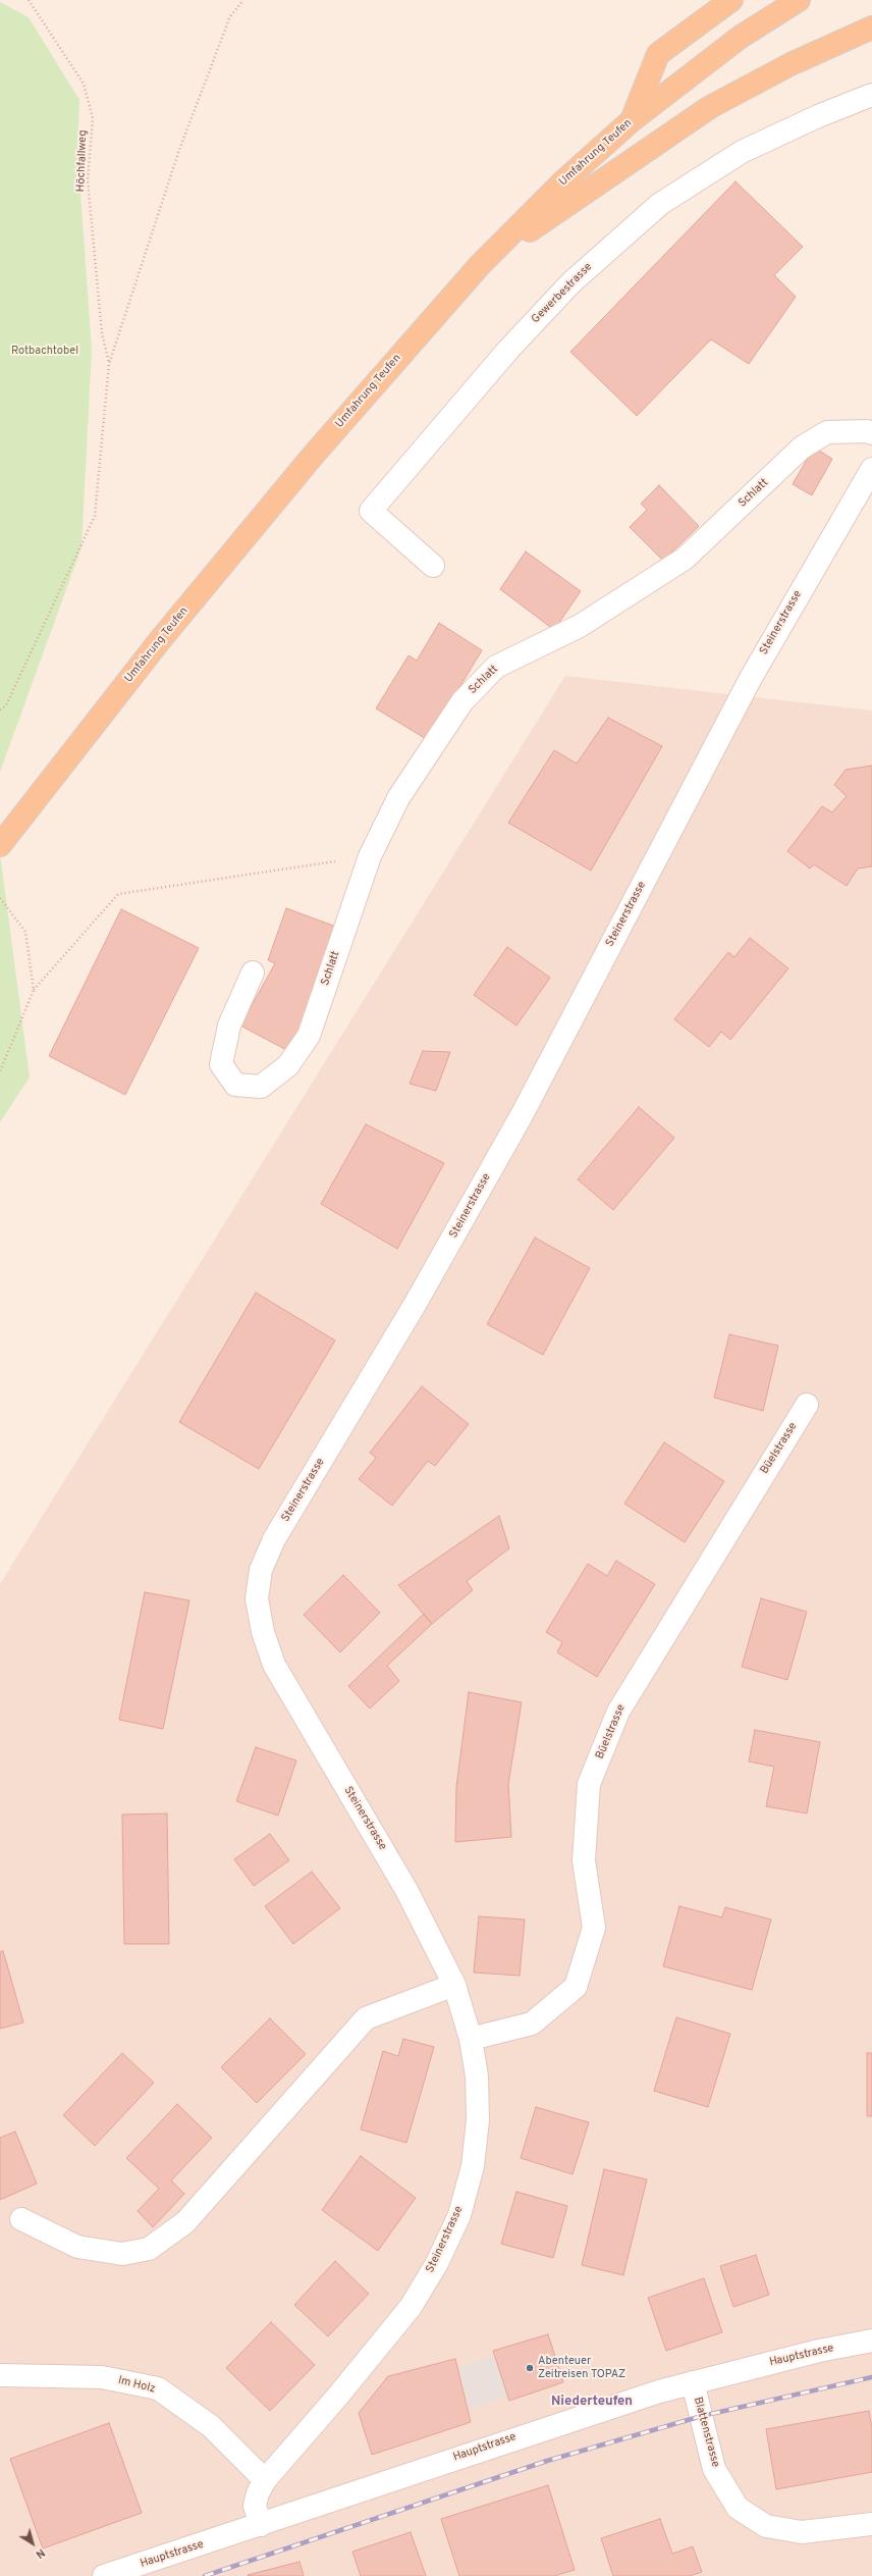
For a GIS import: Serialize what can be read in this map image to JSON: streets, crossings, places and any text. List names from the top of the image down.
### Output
{
  "streets": {
    "main road": ["Umfahrung Teufen"],
    "street": [
      "Gewerbestrasse",
      "Schlatt",
      "Steinerstrasse",
      "Büelstrasse",
      "Hauptstrasse",
      "Im Holz",
      "Blattenstrasse"
    ],
    "path": ["Höchfallweg"]
  },
  "crossings": [
    ["Steinerstrasse", "Büelstrasse"],
    ["Steinerstrasse", "Hauptstrasse"],
    ["Steinerstrasse", "Im Holz"],
    ["Hauptstrasse", "Blattenstrasse"]
  ],
  "districts": ["Niederteufen"],
  "parks": ["Rotbachtobel"],
  "places": ["Abenteuer Zeitreisen TOPAZ"],
  "north": "bottom right"
}
